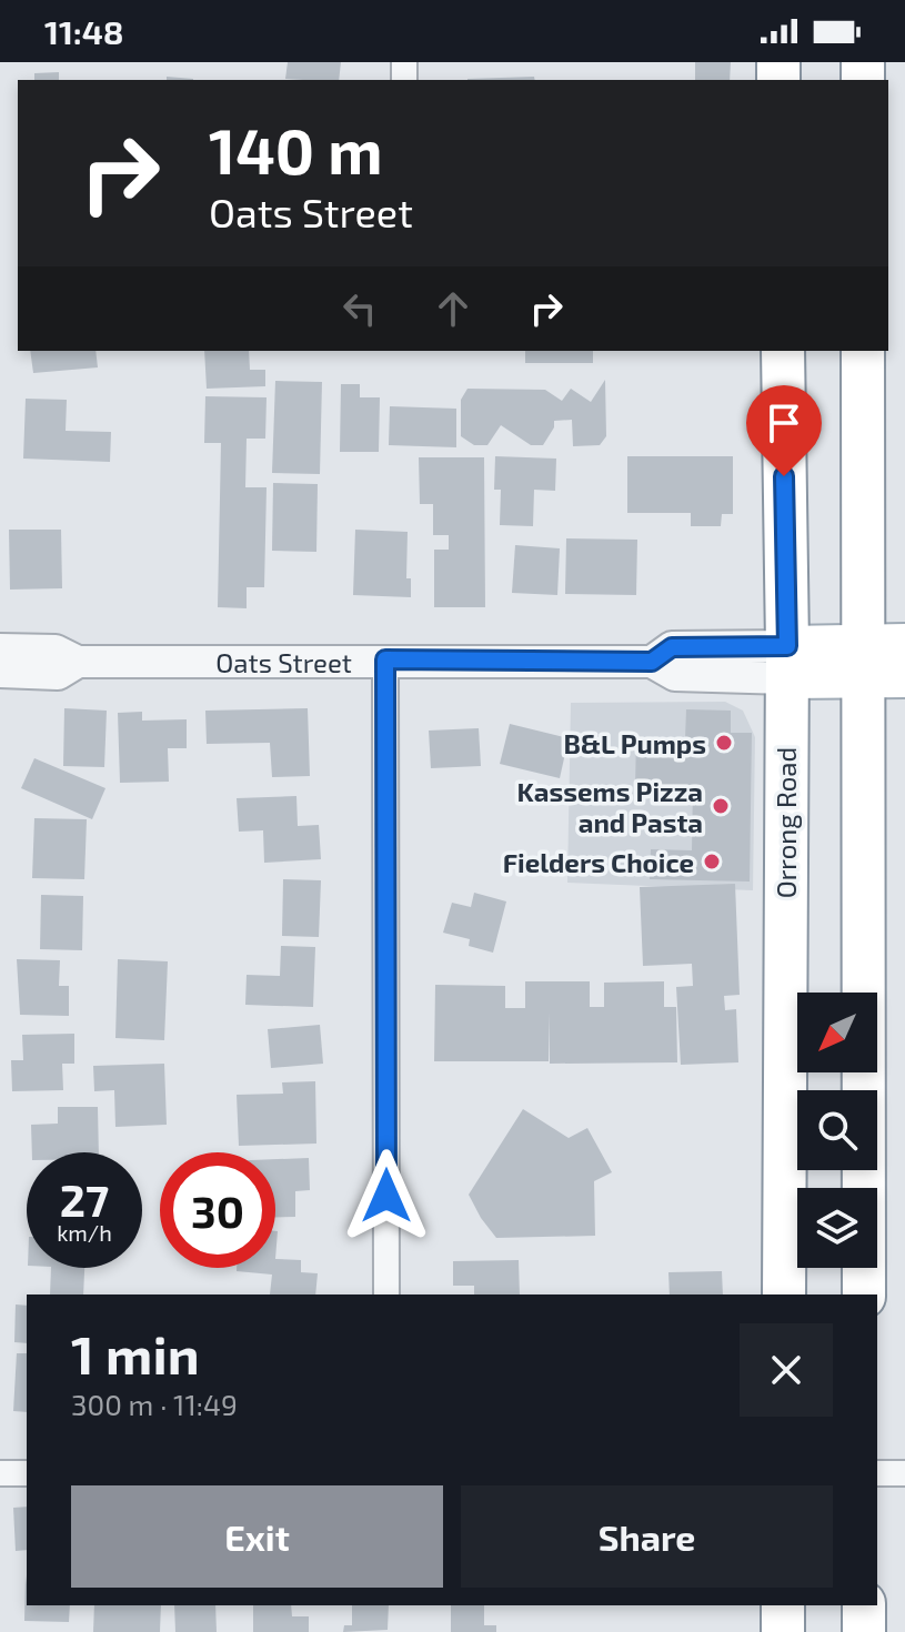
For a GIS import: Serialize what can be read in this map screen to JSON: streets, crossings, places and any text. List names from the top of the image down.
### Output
{
  "streets": {
    "highway": ["Orrong Road"],
    "main road": ["Oats Street"]
  },
  "crossings": [
    ["Oats Street", "Orrong Road"]
  ],
  "places": ["B&L Pumps", "Kassems Pizza and Pasta", "Fielders Choice"],
  "north": "bottom left",
  "page": {
    "status": "11:48",
    "turn": ["140 m", "Oats Street"],
    "speed": "27 km/h",
    "limit": "30",
    "heading": ["1 min", "300 m · 11:49"],
    "buttons": ["Exit", "Share"]
  }
}
